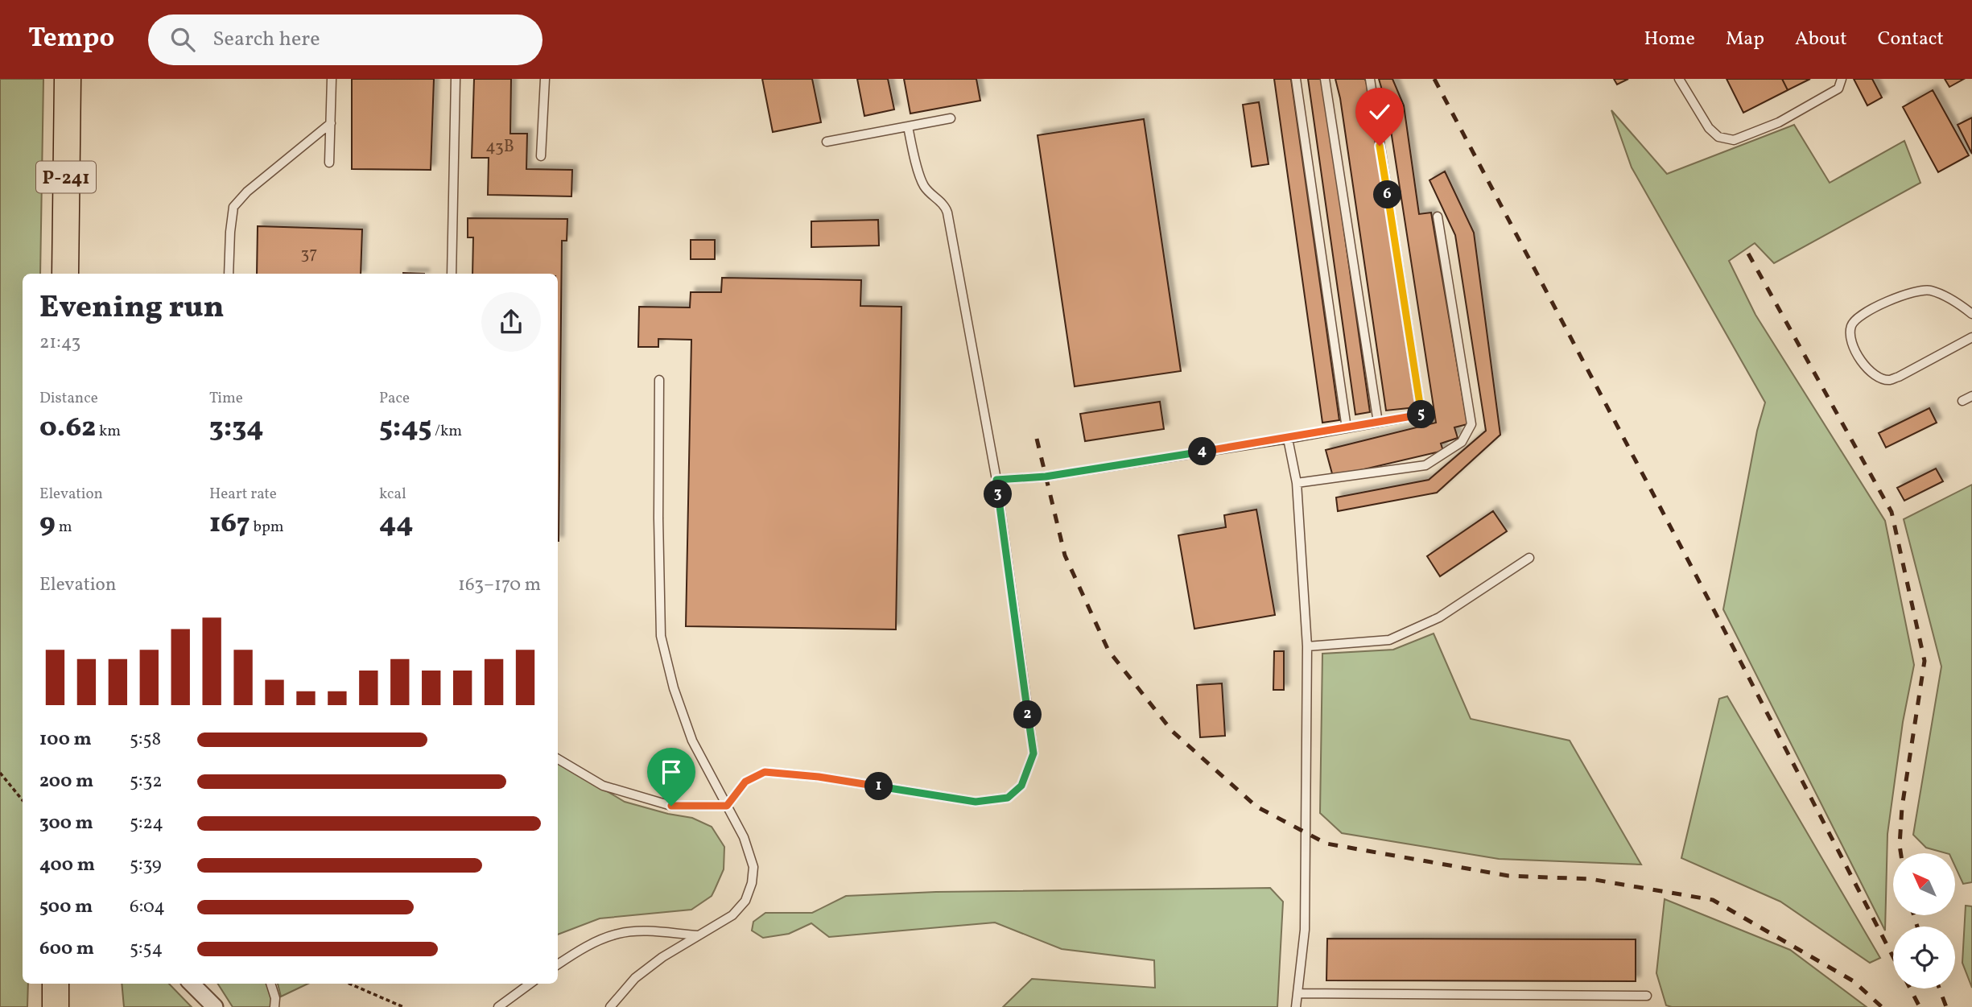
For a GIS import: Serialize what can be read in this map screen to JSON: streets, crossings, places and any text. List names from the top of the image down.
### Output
{
  "streets": {
    "highway": ["Р-241"]
  },
  "house_numbers": ["43В", "37"],
  "north": "top left",
  "page": {
    "header": "Tempo",
    "search": "Search here",
    "nav": [
      "Home",
      "Map",
      "About",
      "Contact"
    ],
    "pins": [
      "6",
      "5",
      "4",
      "3",
      "2",
      "1"
    ],
    "heading": ["Evening run", "21:43"],
    "stats": [
      ["Distance", "0.62 km"],
      ["Time", "3:34"],
      ["Pace", "5:45 /km"],
      ["Elevation", "9 m"],
      ["Heart rate", "167 bpm"],
      ["kcal", "44"]
    ],
    "chart": ["Elevation", "163–170 m"],
    "list": [
      {
        "name": "100 m",
        "note": "5:58"
      },
      {
        "name": "200 m",
        "note": "5:32"
      },
      {
        "name": "300 m",
        "note": "5:24"
      },
      {
        "name": "400 m",
        "note": "5:39"
      },
      {
        "name": "500 m",
        "note": "6:04"
      },
      {
        "name": "600 m",
        "note": "5:54"
      }
    ]
  }
}
